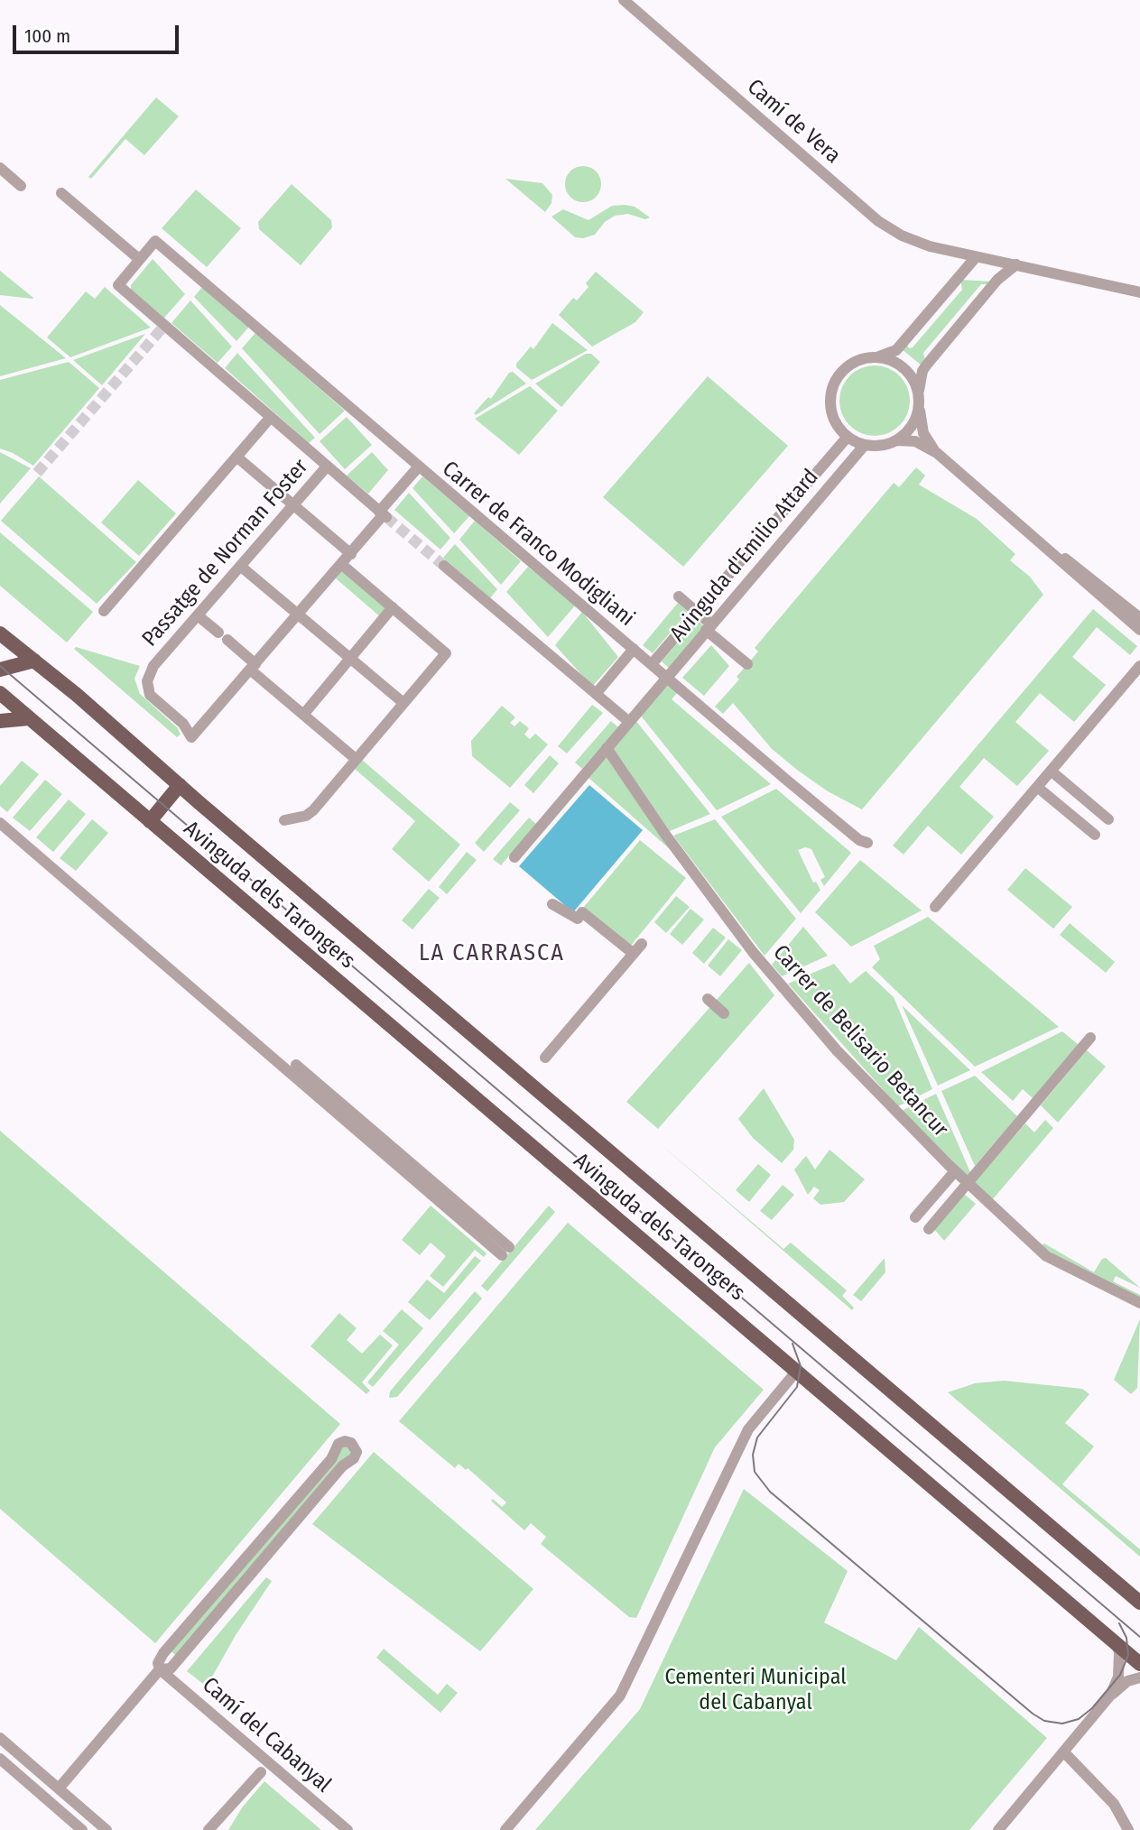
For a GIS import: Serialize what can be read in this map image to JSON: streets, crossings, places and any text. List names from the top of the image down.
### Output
{
  "streets": {
    "main road": ["Avinguda dels Tarongers"],
    "street": [
      "Camí de Vera",
      "Carrer de Franco Modigliani",
      "Passatge de Norman Foster",
      "Avinguda d'Emilio Attard",
      "Carrer de Belisario Betancur",
      "Camí del Cabanyal"
    ]
  },
  "crossings": [
    ["Avinguda d'Emilio Attard", "Carrer de Belisario Betancur"]
  ],
  "districts": ["LA CARRASCA"],
  "parks": ["Cementeri Municipal del Cabanyal"],
  "scale_bar": "100 m"
}
